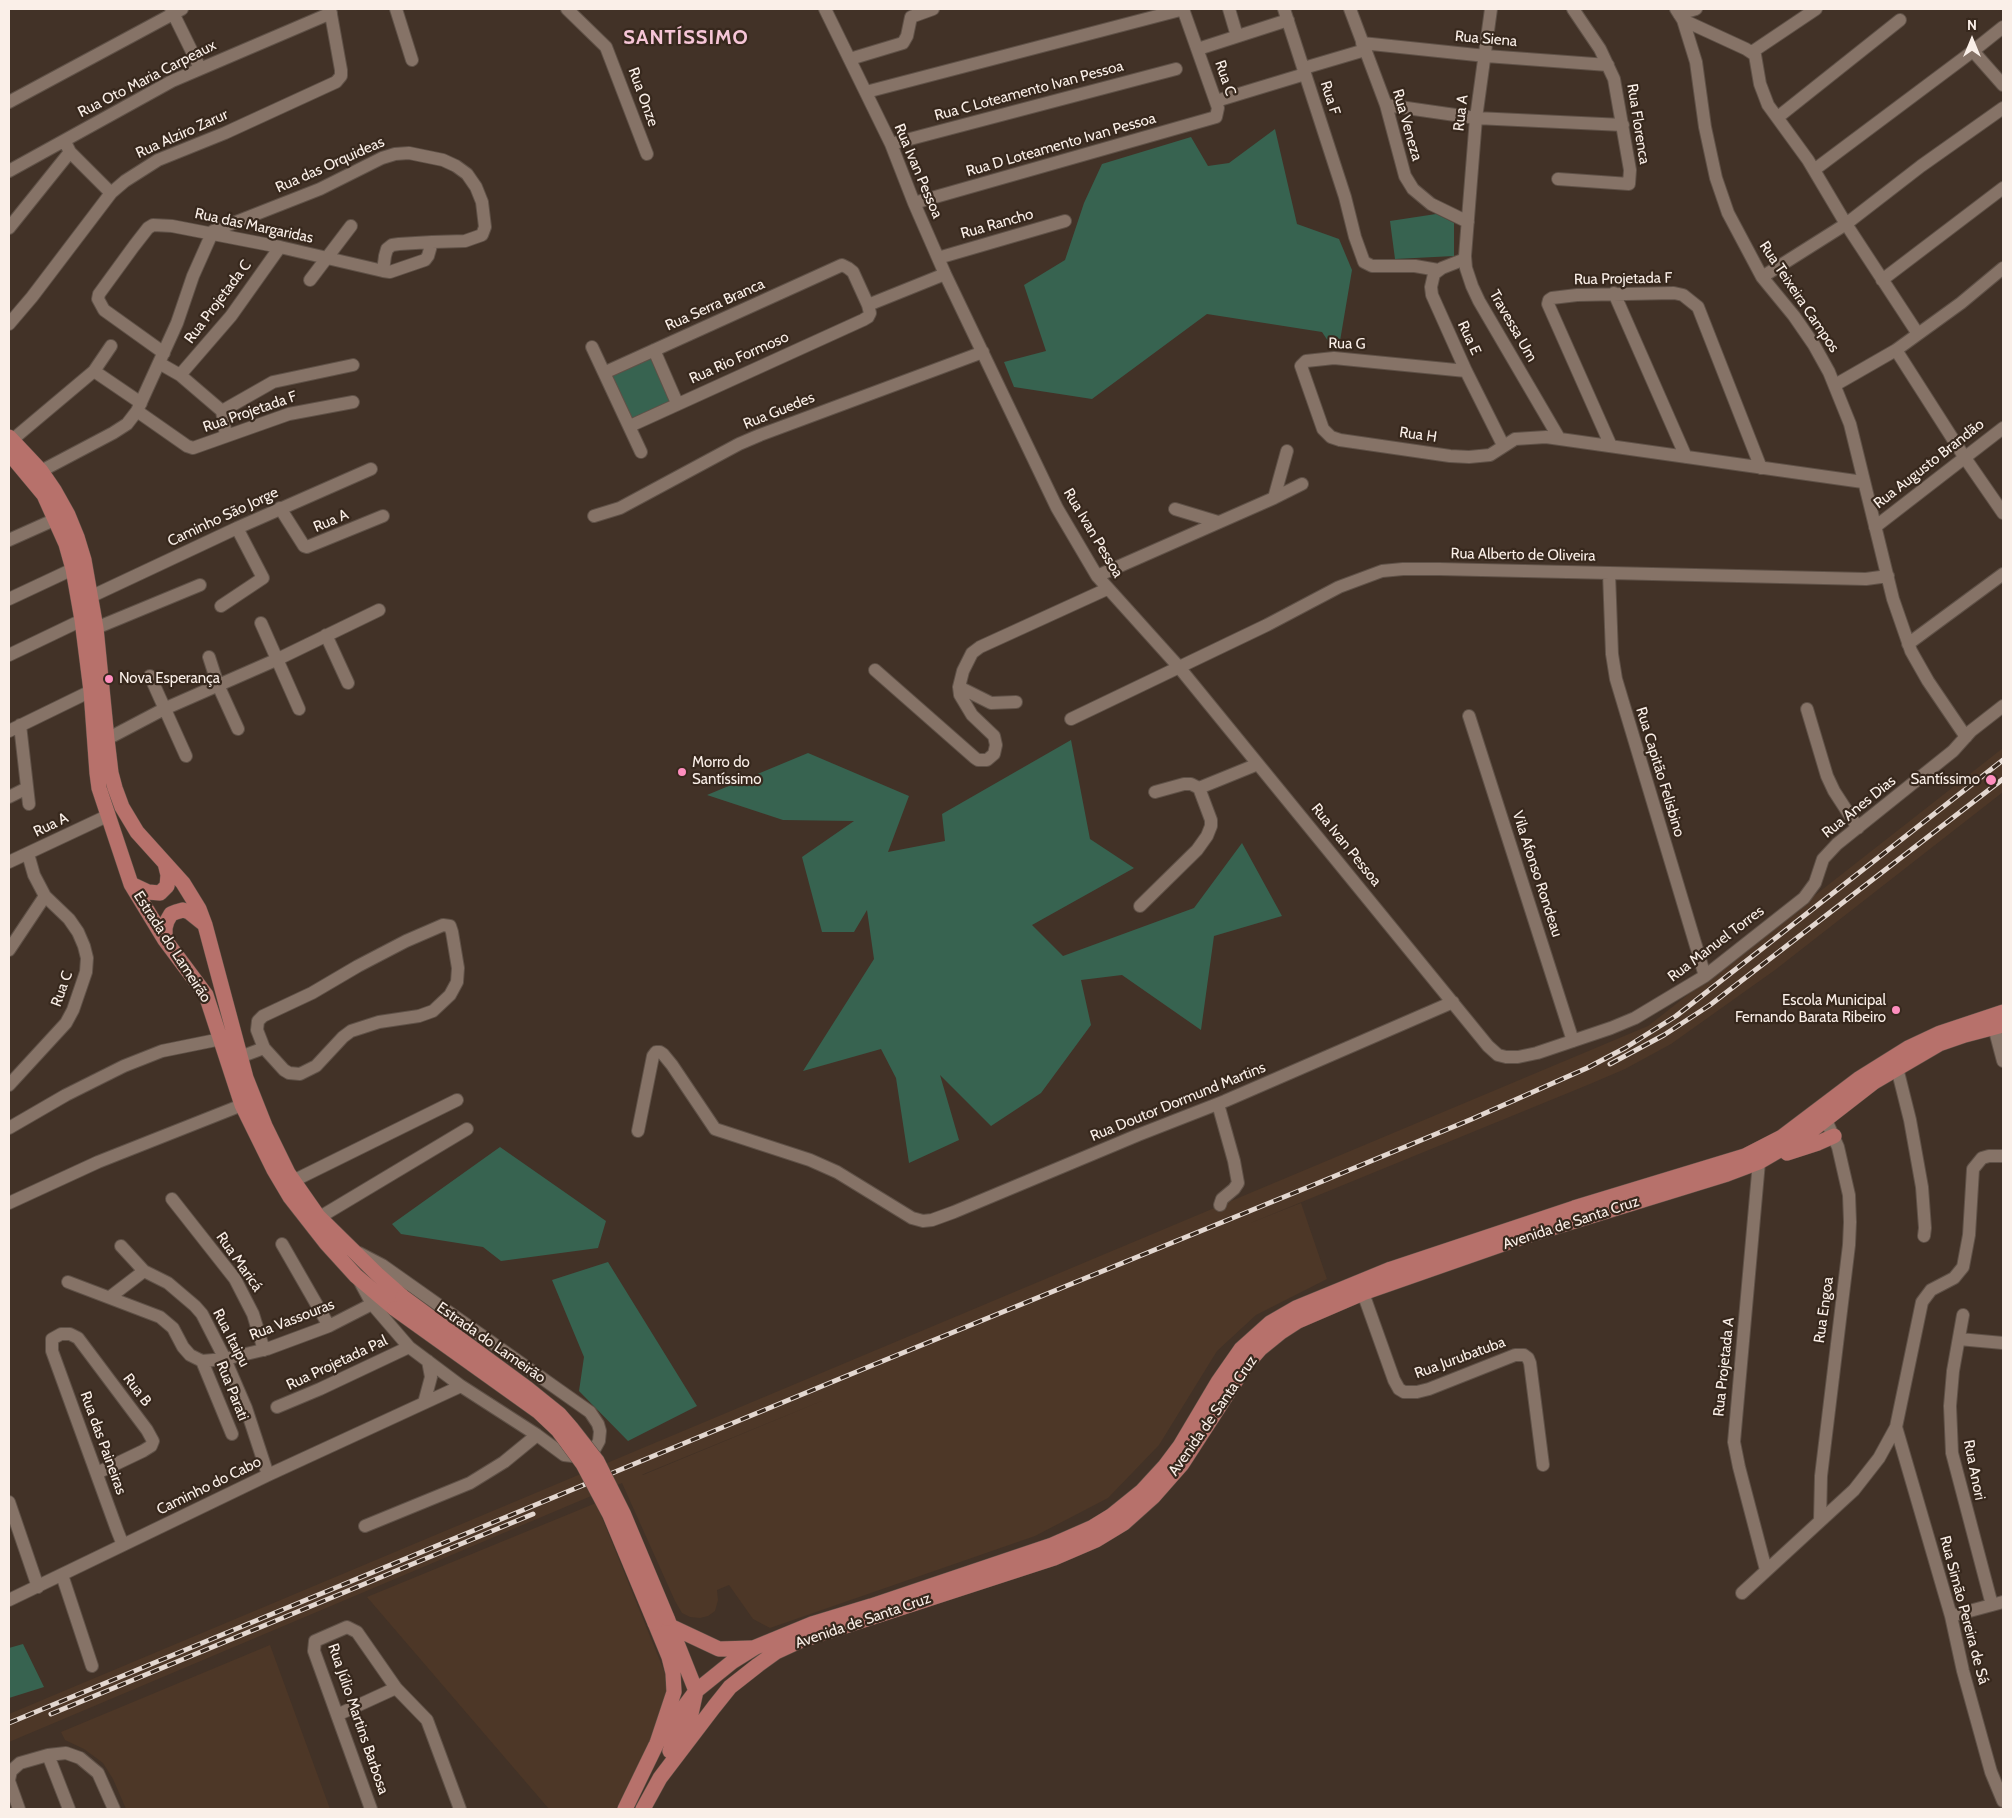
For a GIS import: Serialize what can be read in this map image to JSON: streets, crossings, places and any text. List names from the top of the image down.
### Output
{
  "streets": {
    "main road": ["Estrada do Lameirão", "Avenida de Santa Cruz"],
    "street": [
      "Rua Siena",
      "Rua C",
      "Rua Oto Maria Carpeaux",
      "Rua C Loteamento Ivan Pessoa",
      "Rua Onze",
      "Rua F",
      "Rua A",
      "Rua Florenca",
      "Rua Veneza",
      "Rua Alziro Zarur",
      "Rua D Loteamento Ivan Pessoa",
      "Rua das Orquideas",
      "Rua Ivan Pessoa",
      "Rua Rancho",
      "Rua das Margaridas",
      "Rua Projetada F",
      "Rua Teixeira Campos",
      "Rua Projetada C",
      "Rua Serra Branca",
      "Travessa Um",
      "Rua E",
      "Rua G",
      "Rua Rio Formoso",
      "Rua Guedes",
      "Rua H",
      "Rua Augusto Brandão",
      "Caminho São Jorge",
      "Rua Alberto de Oliveira",
      "Rua Capitão Felisbino",
      "Rua Anes Dias",
      "Vila Afonso Rondeau",
      "Rua Manuel Torres",
      "Rua Doutor Dormund Martins",
      "Rua Maricá",
      "Rua Engoa",
      "Rua Vassouras",
      "Rua Itaipu",
      "Rua Jurubatuba",
      "Rua Projetada Pal",
      "Rua Projetada A",
      "Rua B",
      "Rua Parati",
      "Rua das Paineiras",
      "Rua Anori",
      "Caminho do Cabo",
      "Rua Simão Pereira de Sá",
      "Rua Júlio Martins Barbosa"
    ]
  },
  "crossings": [
    ["Rua Siena", "Rua A"],
    ["Rua Siena", "Rua Florenca"],
    ["Rua Siena", "Rua Veneza"],
    ["Rua C", "Rua D Loteamento Ivan Pessoa"],
    ["Rua Oto Maria Carpeaux", "Rua Alziro Zarur"],
    ["Rua C Loteamento Ivan Pessoa", "Rua Ivan Pessoa"],
    ["Rua F", "Rua E"],
    ["Rua A", "Rua Veneza"],
    ["Rua A", "Travessa Um"],
    ["Rua A", "Caminho São Jorge"],
    ["Rua A", "Estrada do Lameirão"],
    ["Rua Veneza", "Travessa Um"],
    ["Rua D Loteamento Ivan Pessoa", "Rua Ivan Pessoa"],
    ["Rua das Orquideas", "Rua das Margaridas"],
    ["Rua Ivan Pessoa", "Rua Rancho"],
    ["Rua Ivan Pessoa", "Rua Guedes"],
    ["Rua Ivan Pessoa", "Rua Alberto de Oliveira"],
    ["Rua Ivan Pessoa", "Rua Manuel Torres"],
    ["Rua Ivan Pessoa", "Rua Doutor Dormund Martins"],
    ["Rua das Margaridas", "Rua Projetada C"],
    ["Rua Projetada F", "Rua H"],
    ["Rua Teixeira Campos", "Rua H"],
    ["Rua Teixeira Campos", "Rua Augusto Brandão"],
    ["Rua Teixeira Campos", "Rua Alberto de Oliveira"],
    ["Rua Teixeira Campos", "Rua Anes Dias"],
    ["Rua Serra Branca", "Rua Rio Formoso"],
    ["Travessa Um", "Rua H"],
    ["Rua E", "Rua G"],
    ["Rua E", "Rua H"],
    ["Rua G", "Rua H"],
    ["Caminho São Jorge", "Estrada do Lameirão"],
    ["Rua Alberto de Oliveira", "Rua Capitão Felisbino"],
    ["Rua Capitão Felisbino", "Rua Manuel Torres"],
    ["Rua Anes Dias", "Rua Manuel Torres"],
    ["Vila Afonso Rondeau", "Rua Manuel Torres"],
    ["Estrada do Lameirão", "Avenida de Santa Cruz"],
    ["Estrada do Lameirão", "Rua Vassouras"],
    ["Estrada do Lameirão", "Rua Projetada Pal"],
    ["Estrada do Lameirão", "Caminho do Cabo"],
    ["Avenida de Santa Cruz", "Rua Engoa"],
    ["Avenida de Santa Cruz", "Rua Jurubatuba"],
    ["Avenida de Santa Cruz", "Rua Projetada A"],
    ["Rua Maricá", "Rua Vassouras"],
    ["Rua Vassouras", "Rua Itaipu"],
    ["Rua Vassouras", "Rua Parati"],
    ["Rua Itaipu", "Caminho do Cabo"],
    ["Rua B", "Rua das Paineiras"],
    ["Rua das Paineiras", "Caminho do Cabo"]
  ],
  "districts": ["SANTÍSSIMO"],
  "places": [
    "Nova Esperança",
    "Morro do Santíssimo",
    "Santíssimo",
    "Escola Municipal Fernando Barata Ribeiro"
  ],
  "north": "top"
}
